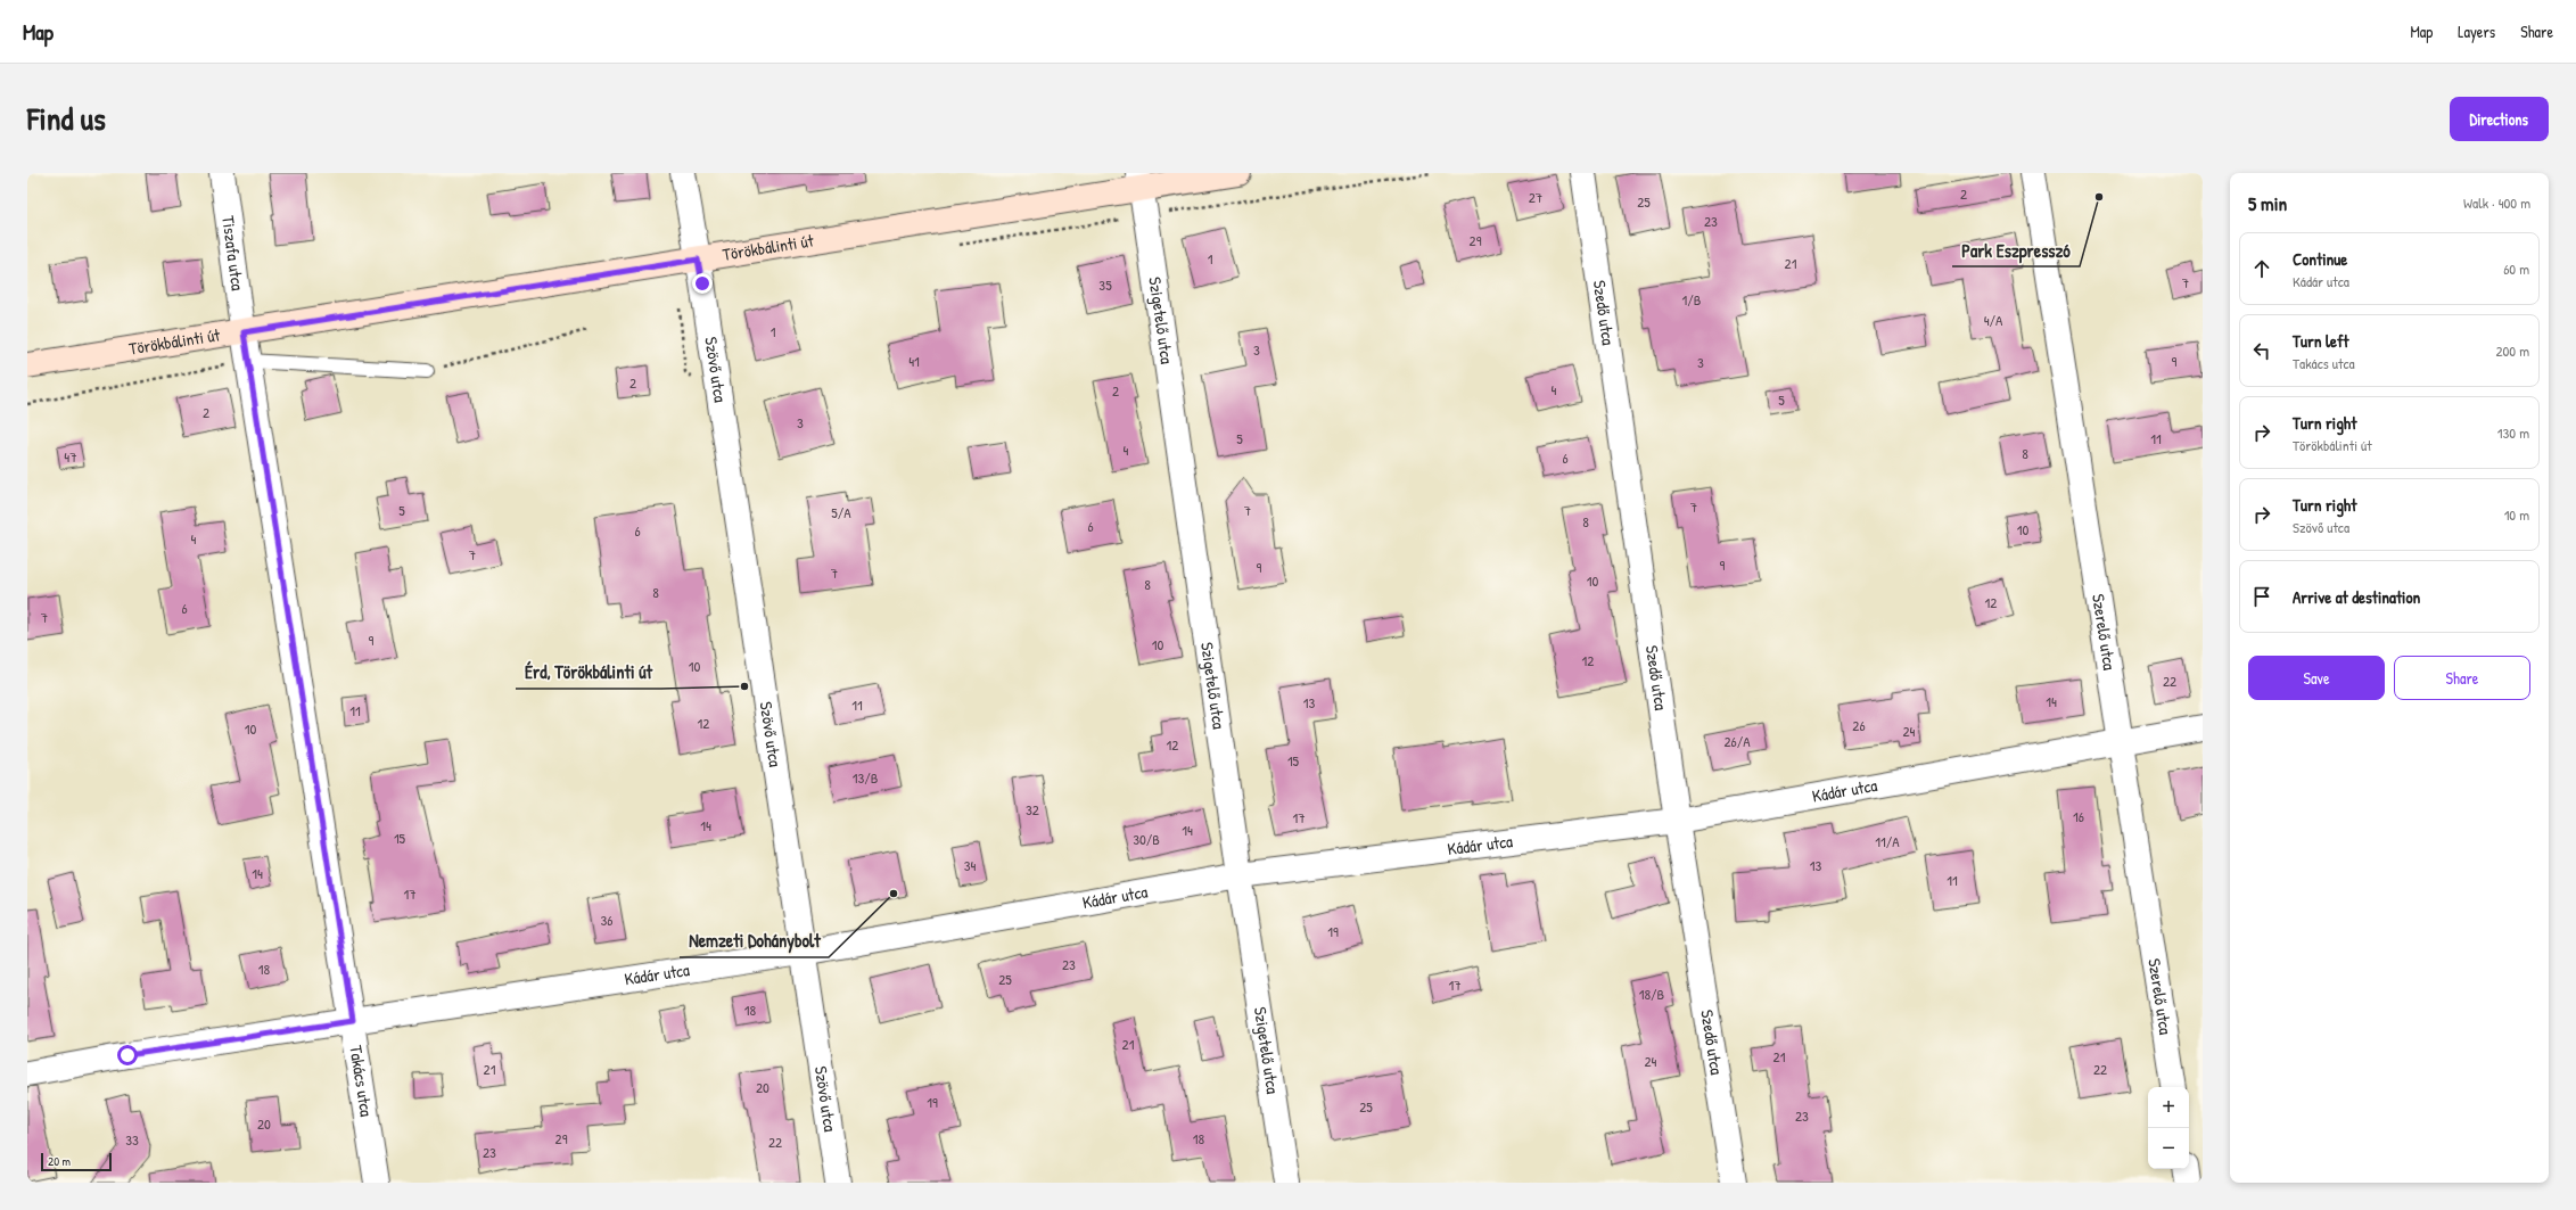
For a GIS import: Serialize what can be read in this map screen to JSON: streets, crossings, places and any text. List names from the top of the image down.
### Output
{
  "streets": {
    "main road": ["Törökbálinti út"],
    "street": [
      "Tiszafa utca",
      "Szedő utca",
      "Szigetelő utca",
      "Szövő utca",
      "Szerelő utca",
      "Kádár utca",
      "Takács utca"
    ]
  },
  "crossings": [
    ["Törökbálinti út", "Tiszafa utca"],
    ["Törökbálinti út", "Szigetelő utca"],
    ["Törökbálinti út", "Szövő utca"],
    ["Törökbálinti út", "Takács utca"],
    ["Tiszafa utca", "Takács utca"],
    ["Szedő utca", "Kádár utca"],
    ["Szigetelő utca", "Kádár utca"],
    ["Szövő utca", "Kádár utca"],
    ["Szerelő utca", "Kádár utca"],
    ["Kádár utca", "Takács utca"]
  ],
  "places": ["Park Eszpresszó", "Érd, Törökbálinti út", "Nemzeti Dohánybolt"],
  "house_numbers": [
    "2",
    "27",
    "25",
    "23",
    "29",
    "1",
    "21",
    "7",
    "35",
    "1/B",
    "4/A",
    "1",
    "3",
    "41",
    "9",
    "3",
    "2",
    "4",
    "2",
    "5",
    "2",
    "3",
    "5",
    "11",
    "4",
    "8",
    "47",
    "6",
    "7",
    "5",
    "7",
    "5/A",
    "8",
    "6",
    "10",
    "6",
    "4",
    "7",
    "9",
    "9",
    "7",
    "10",
    "8",
    "8",
    "12",
    "6",
    "7",
    "9",
    "10",
    "12",
    "10",
    "22",
    "14",
    "13",
    "11",
    "11",
    "12",
    "26",
    "10",
    "24",
    "26/A",
    "12",
    "15",
    "13/B",
    "32",
    "16",
    "17",
    "14",
    "14",
    "15",
    "30/B",
    "11/A",
    "34",
    "13",
    "14",
    "11",
    "17",
    "36",
    "19",
    "23",
    "18",
    "25",
    "17",
    "18/B",
    "18",
    "21",
    "21",
    "24",
    "21",
    "22",
    "20",
    "19",
    "25",
    "23",
    "20",
    "29",
    "18",
    "33",
    "22",
    "23"
  ],
  "scale_bar": "20 m",
  "page": {
    "header": "Map",
    "nav": ["Map", "Layers", "Share"],
    "title": "Find us",
    "buttons": [
      "Directions",
      ["Save", "Share"]
    ],
    "heading": ["5 min", "Walk · 400 m"],
    "list": [
      ["Continue", "Kádár utca", "60 m"],
      ["Turn left", "Takács utca", "200 m"],
      ["Turn right", "Törökbálinti út", "130 m"],
      ["Turn right", "Szövő utca", "10 m"],
      "Arrive at destination"
    ],
    "map_buttons": ["+", "−"],
    "scale": "20 m"
  }
}
